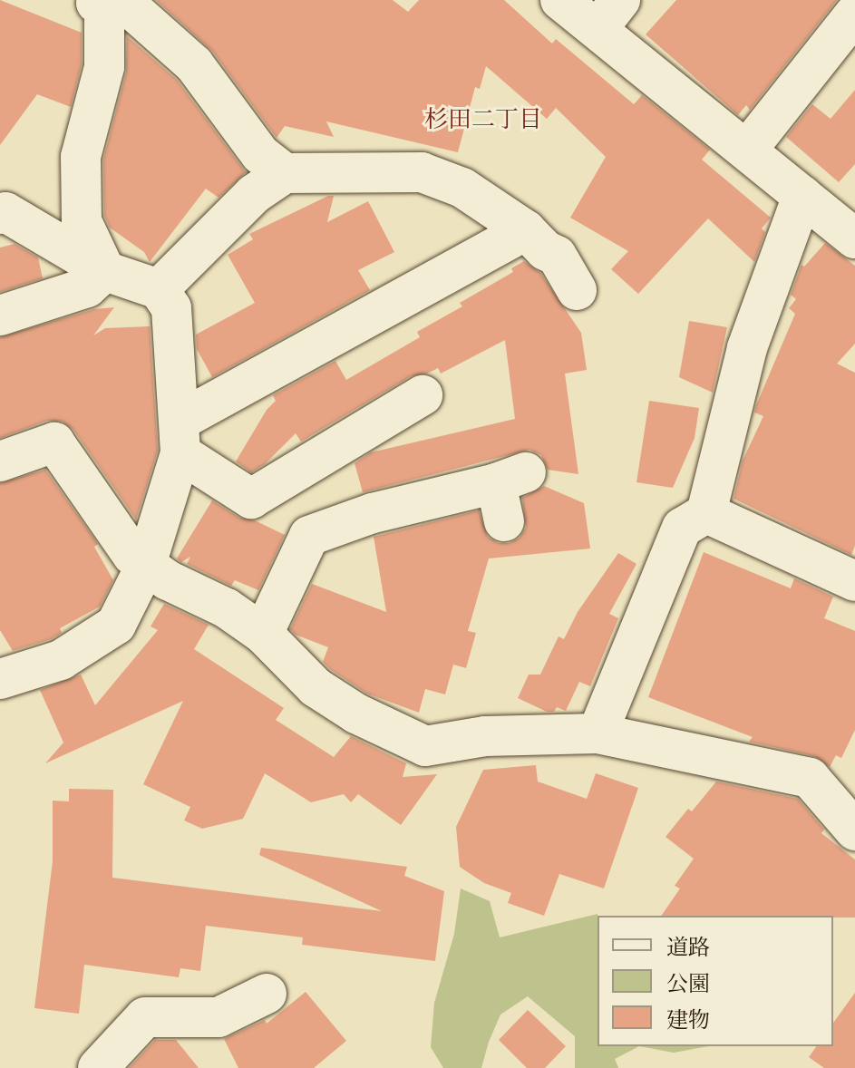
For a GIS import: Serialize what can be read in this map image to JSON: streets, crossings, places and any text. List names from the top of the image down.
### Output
{
  "districts": ["杉田二丁目"],
  "legend": ["道路", "公園", "建物"]
}
